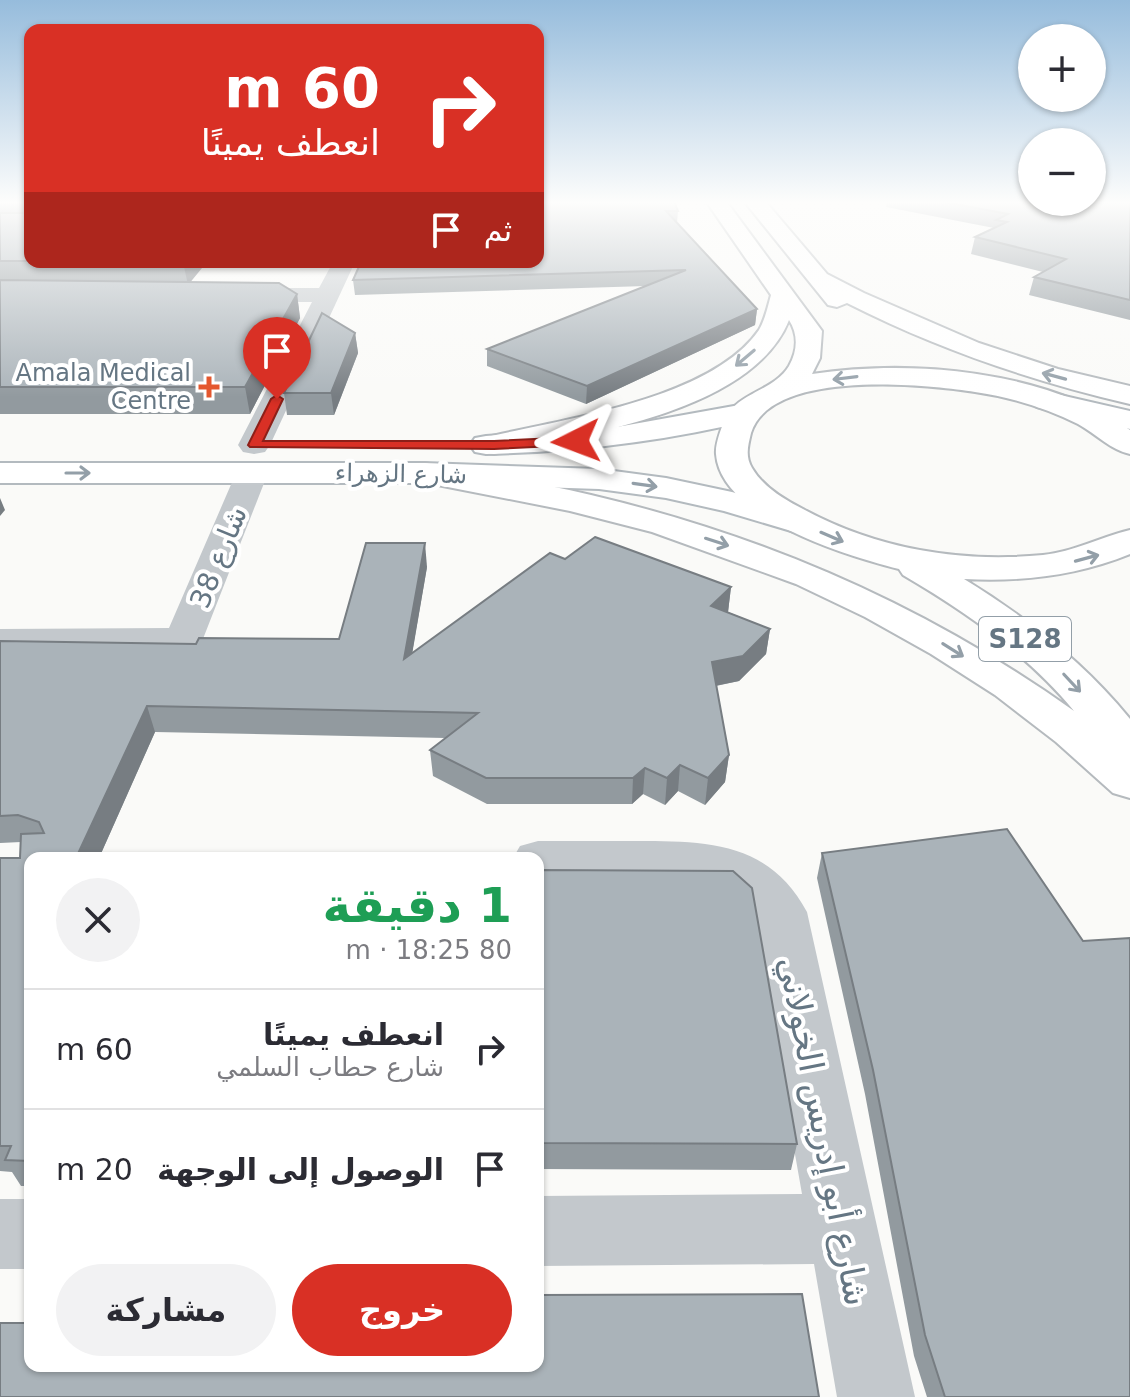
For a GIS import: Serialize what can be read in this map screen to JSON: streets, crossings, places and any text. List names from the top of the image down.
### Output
{
  "streets": {
    "main road": ["شارع الزهراء", "S128"],
    "street": ["شارع 38", "شارع أبو إدريس الخولاني"]
  },
  "crossings": [
    ["شارع الزهراء", "شارع 38"]
  ],
  "places": {
    "health": ["Amala Medical Centre"]
  },
  "page": {
    "map_buttons": ["+", "−"],
    "turn": ["60 m", "انعطف يمينًا"],
    "then": "ثم",
    "heading": ["1 دقيقة", "80 m · 18:25"],
    "list": [
      {
        "name": "انعطف يمينًا",
        "note": "شارع حطاب السلمي",
        "value": "60 m"
      },
      {
        "name": "الوصول إلى الوجهة",
        "value": "20 m"
      }
    ],
    "buttons": ["خروج", "مشاركة"]
  }
}
